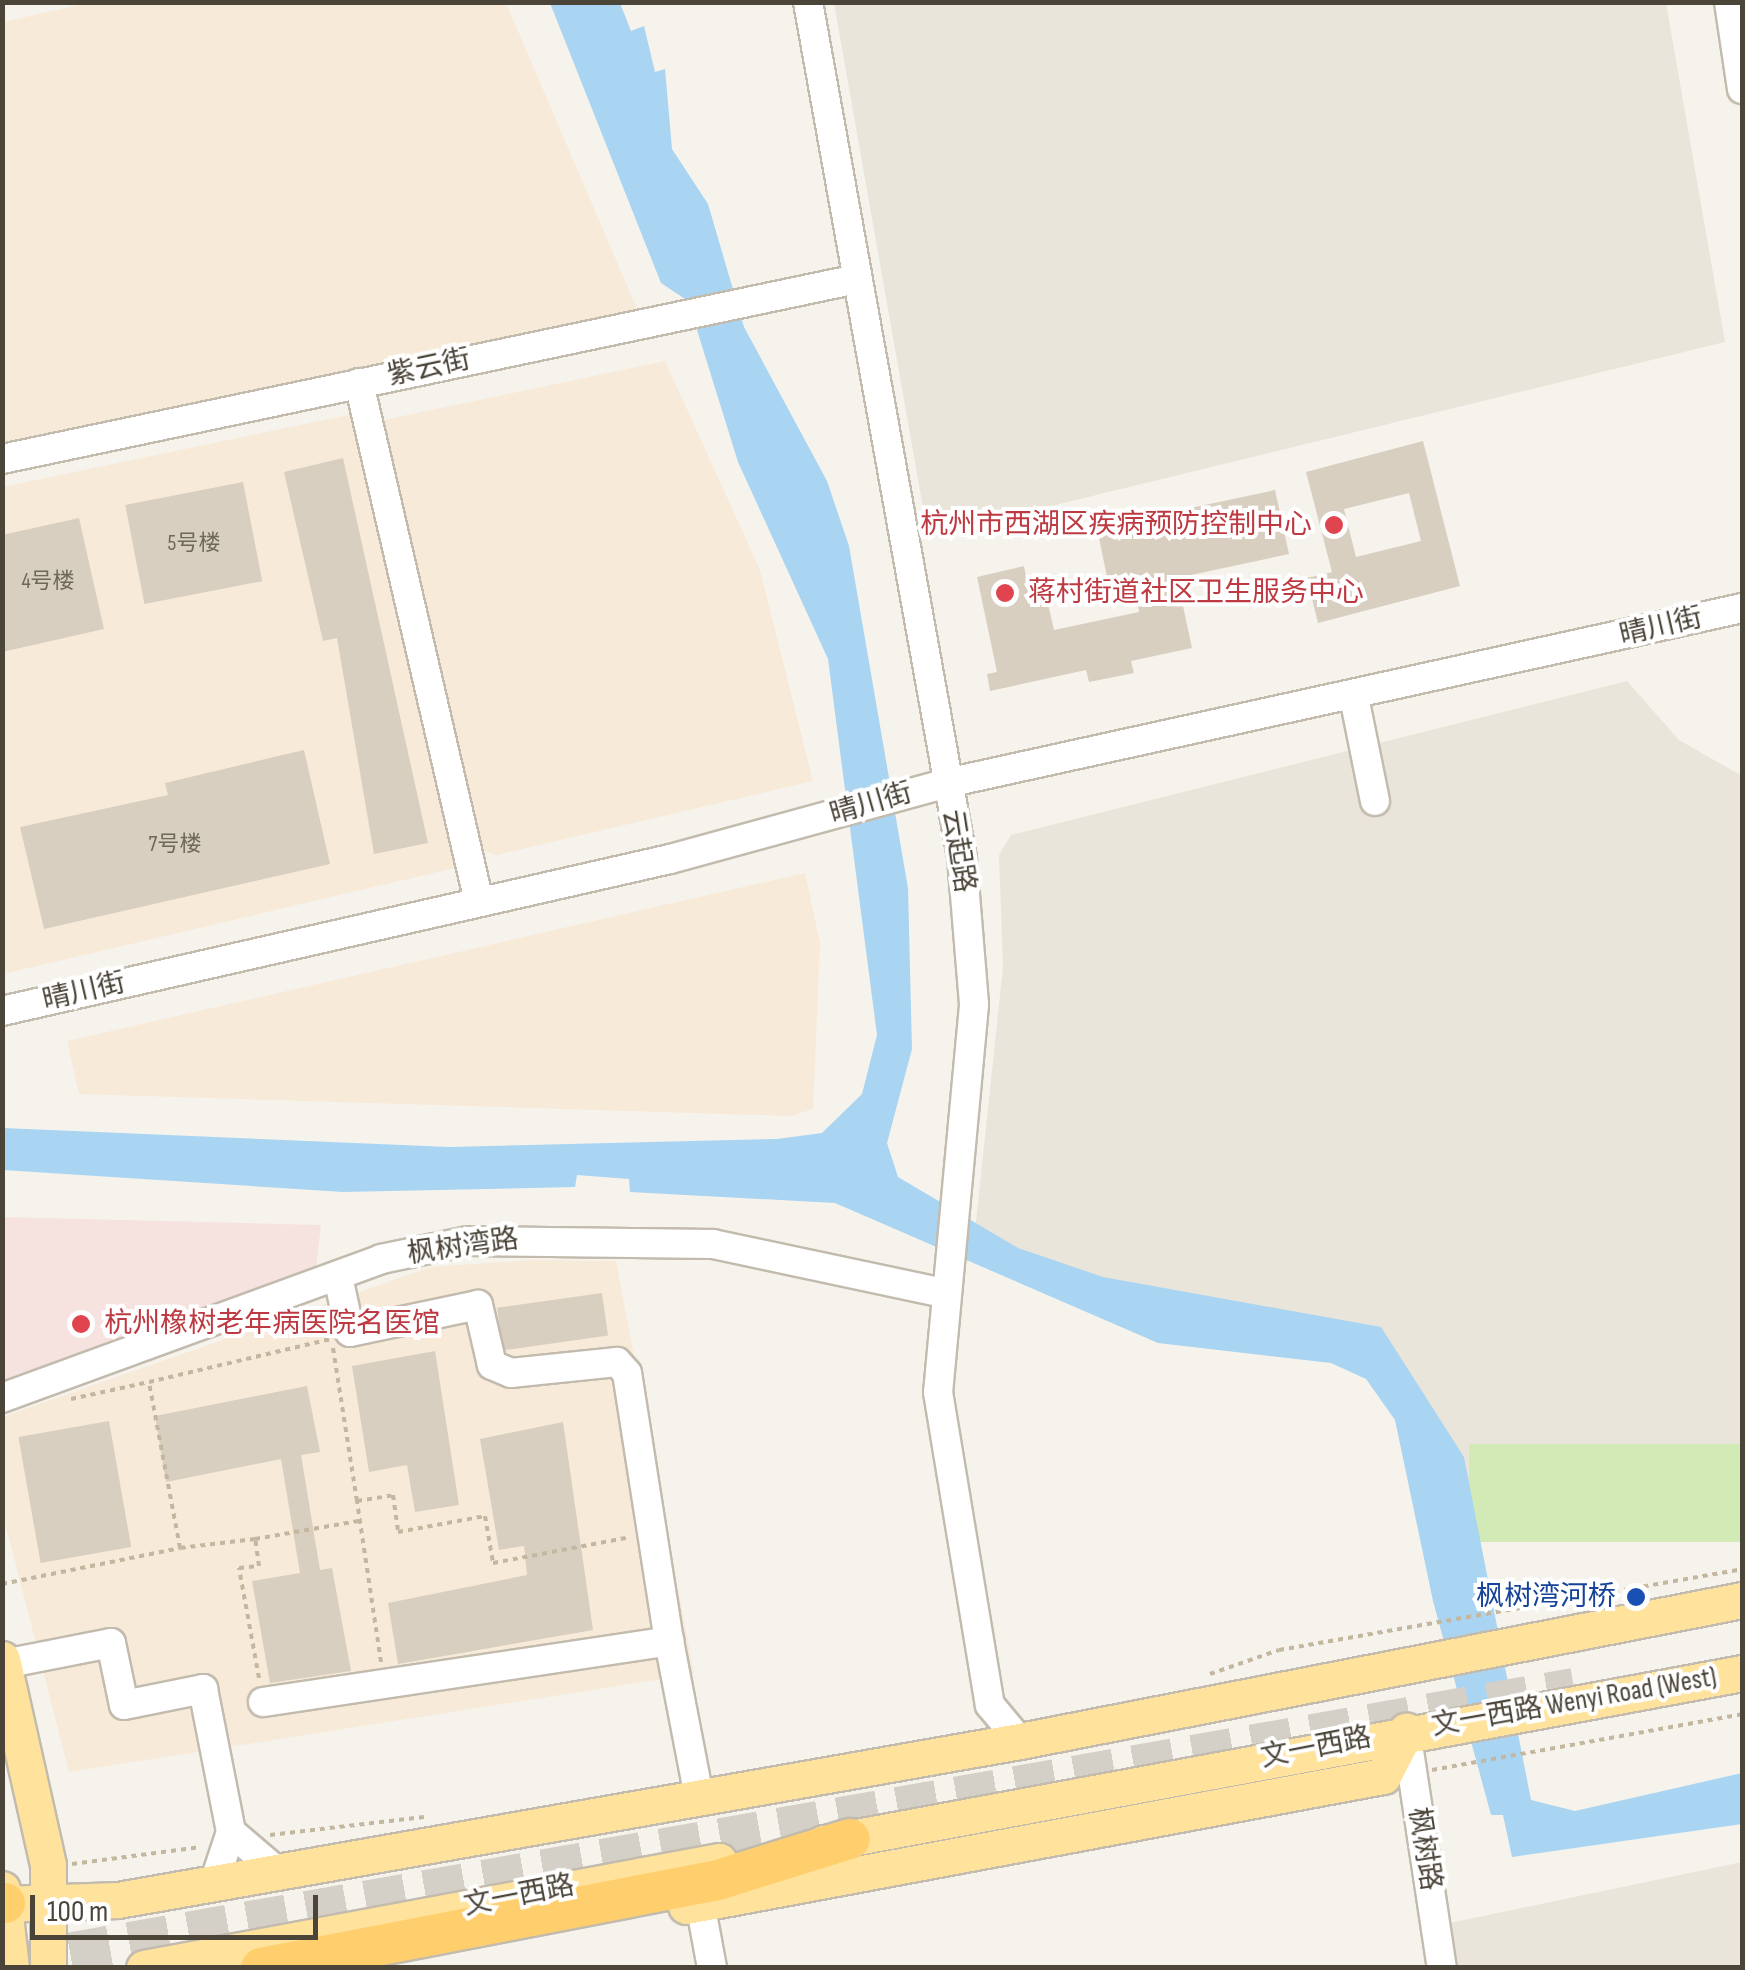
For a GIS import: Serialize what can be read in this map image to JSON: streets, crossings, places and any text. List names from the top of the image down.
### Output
{
  "streets": {
    "main road": ["文一西路 Wenyi Road (West)", "文一西路"],
    "street": [
      "紫云街",
      "晴川街",
      "云起路",
      "枫树湾路",
      "枫树路"
    ]
  },
  "crossings": [
    ["紫云街", "云起路"],
    ["晴川街", "云起路"],
    ["云起路", "枫树湾路"],
    ["文一西路 Wenyi Road (West)", "文一西路"],
    ["文一西路 Wenyi Road (West)", "枫树路"],
    ["文一西路", "枫树路"]
  ],
  "places": [
    "杭州市西湖区疾病预防控制中心",
    "蒋村街道社区卫生服务中心",
    "杭州橡树老年病医院名医馆",
    "枫树湾河桥"
  ],
  "house_numbers": ["5号楼", "4号楼", "7号楼"],
  "scale_bar": "100 m"
}
